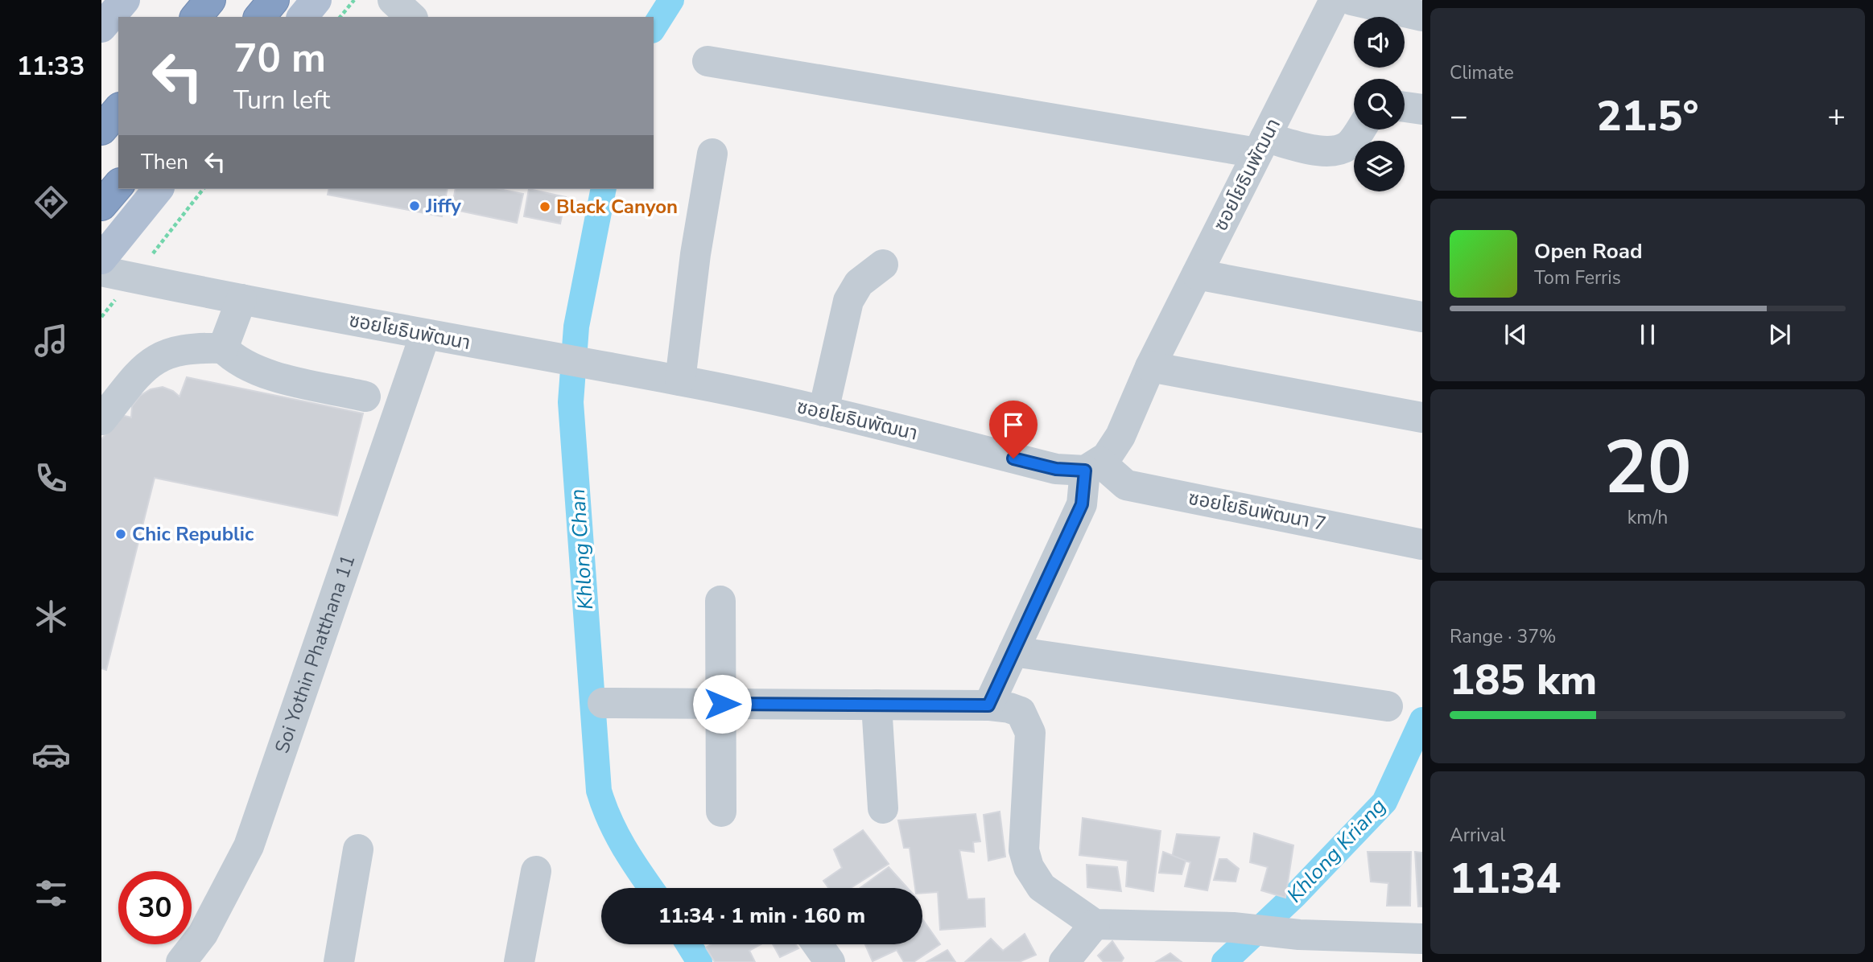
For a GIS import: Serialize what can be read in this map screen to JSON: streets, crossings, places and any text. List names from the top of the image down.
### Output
{
  "streets": {
    "street": ["ซอยโยธินพัฒนา", "ซอยโยธินพัฒนา 7", "Soi Yothin Phatthana 11"]
  },
  "crossings": [
    ["ซอยโยธินพัฒนา", "ซอยโยธินพัฒนา 7"],
    ["ซอยโยธินพัฒนา", "Soi Yothin Phatthana 11"]
  ],
  "water": ["Khlong Chan", "Khlong Kriang"],
  "places": ["Jiffy", "Black Canyon", "Chic Republic"],
  "page": {
    "tabs": "11:33",
    "tile": [
      "Climate",
      ["20", "km/h"],
      ["Range · 37%", "185 km"],
      ["Arrival", "11:34"]
    ],
    "turn": ["70 m", "Turn left"],
    "heat": ["−", "21.5°", "+"],
    "then": "Then",
    "song": ["Open Road", "Tom Ferris"],
    "limit": "30",
    "trip": "11:34 · 1 min · 160 m"
  }
}
